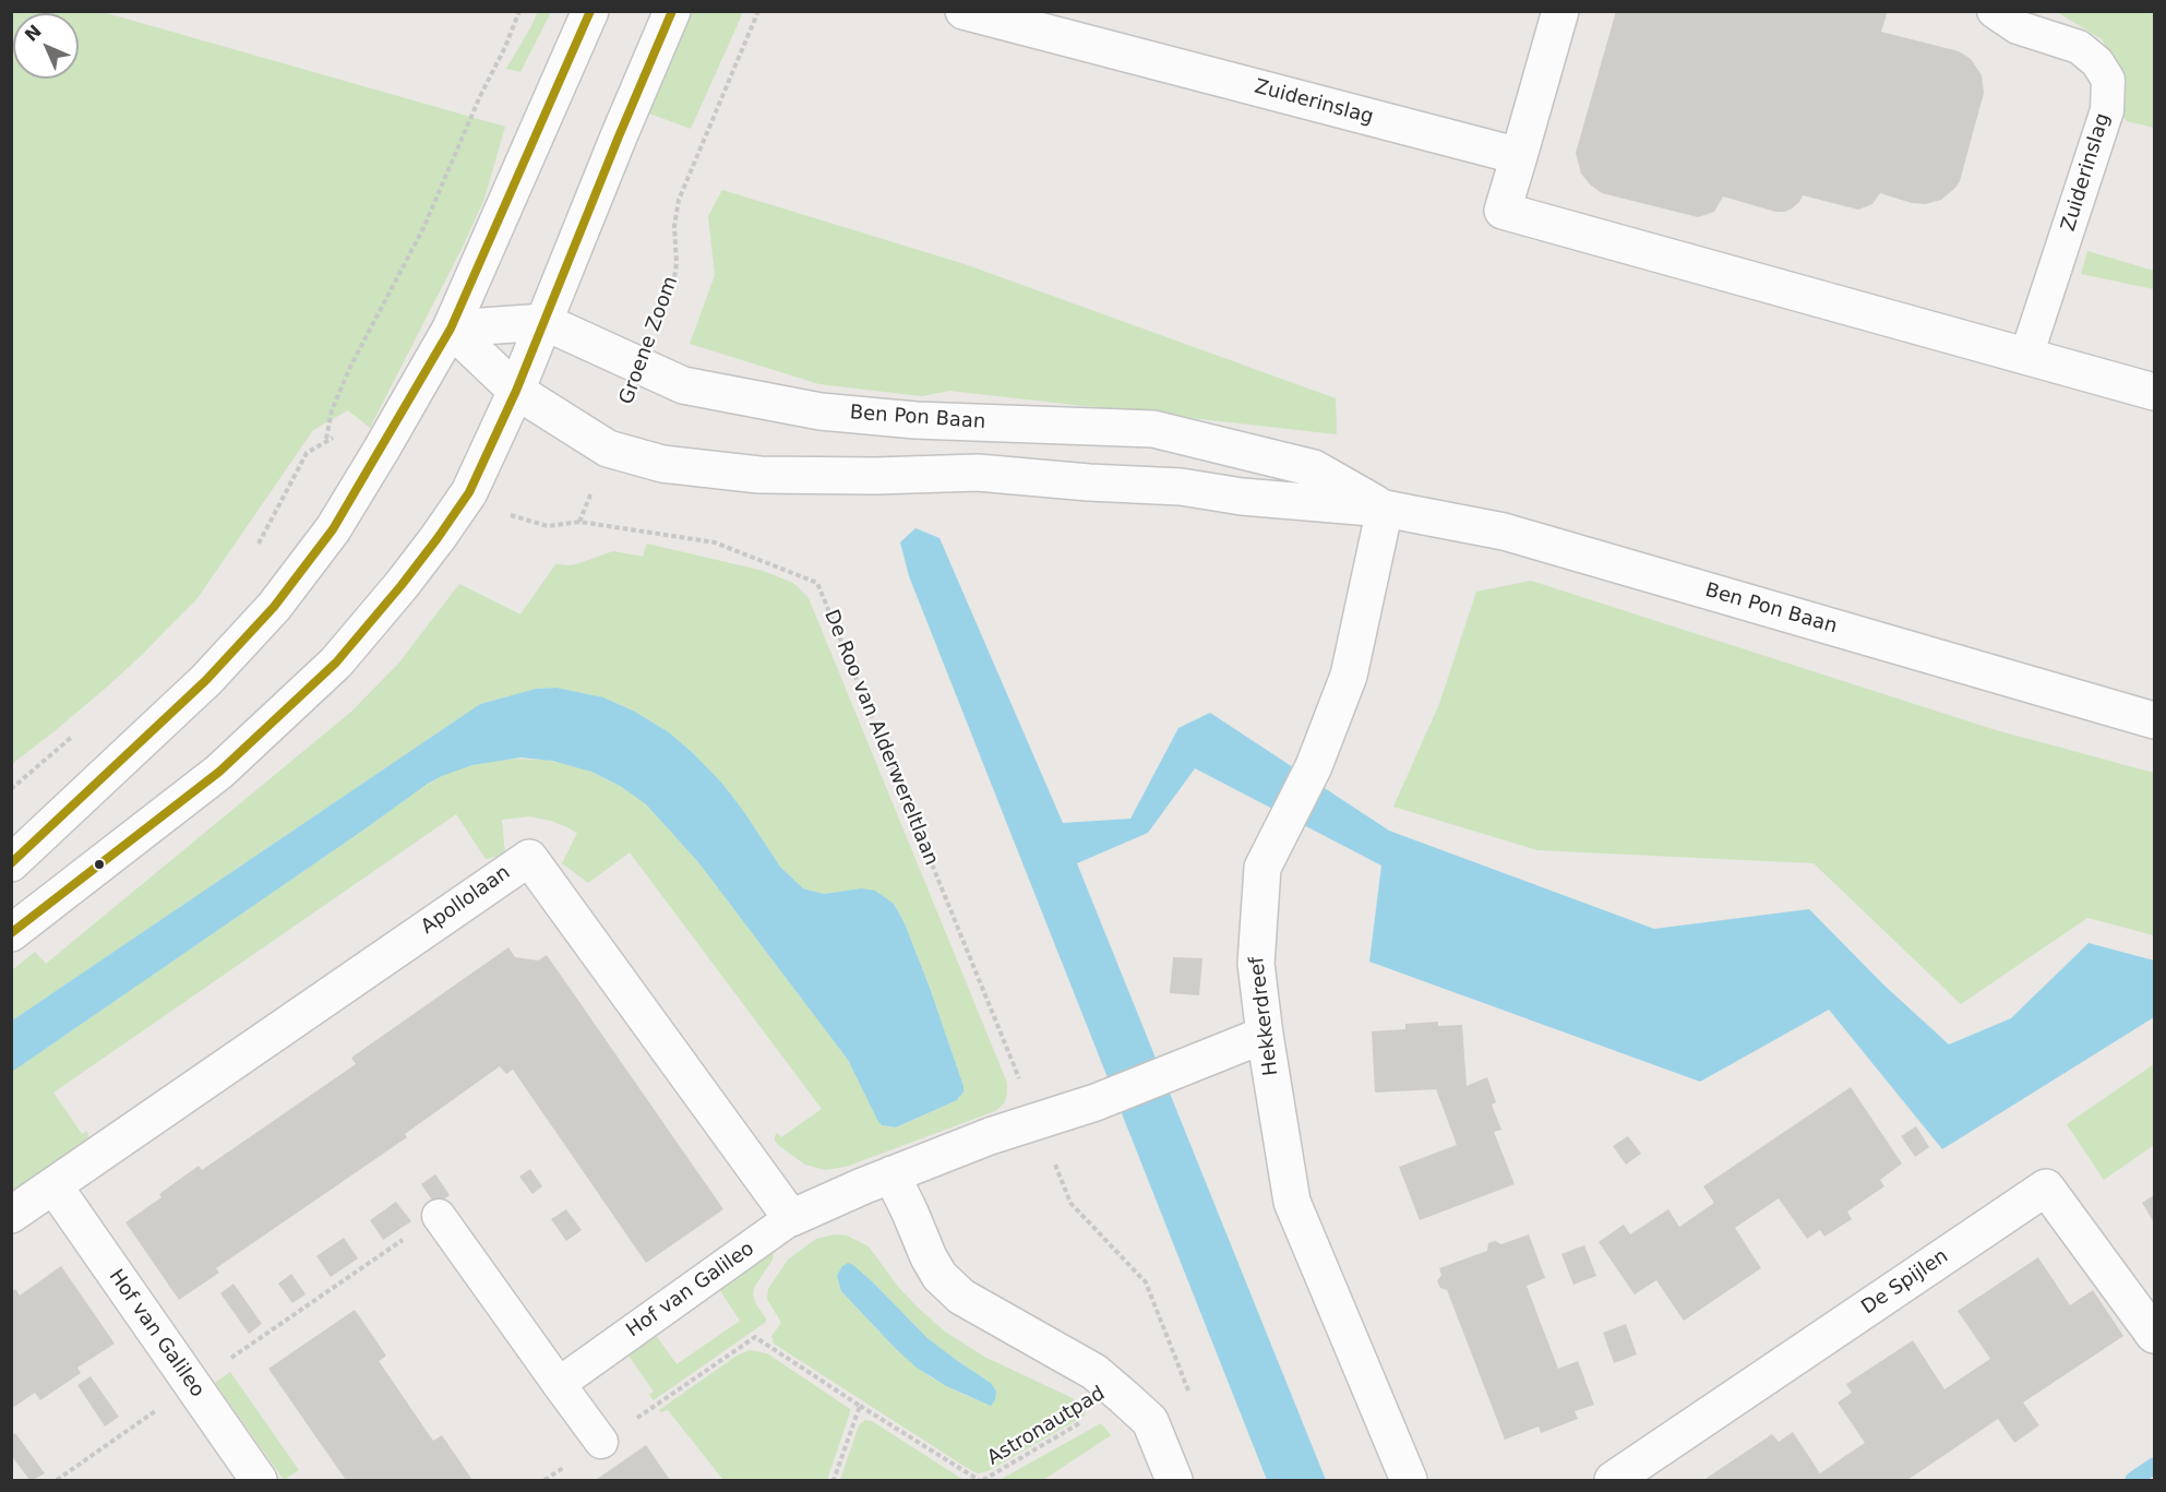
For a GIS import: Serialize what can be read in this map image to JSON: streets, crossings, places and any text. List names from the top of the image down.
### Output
{
  "streets": {
    "street": [
      "Zuiderinslag",
      "Ben Pon Baan",
      "Apollolaan",
      "Hekkerdreef",
      "De Spijlen",
      "Hof van Galileo"
    ],
    "path": ["Groene Zoom", "De Roo van Alderwereltlaan", "Astronautpad"]
  },
  "crossings": [
    ["Groene Zoom", "Ben Pon Baan"],
    ["Ben Pon Baan", "De Roo van Alderwereltlaan"],
    ["Ben Pon Baan", "Hekkerdreef"],
    ["Apollolaan", "Hof van Galileo"]
  ],
  "north": "top left"
}
